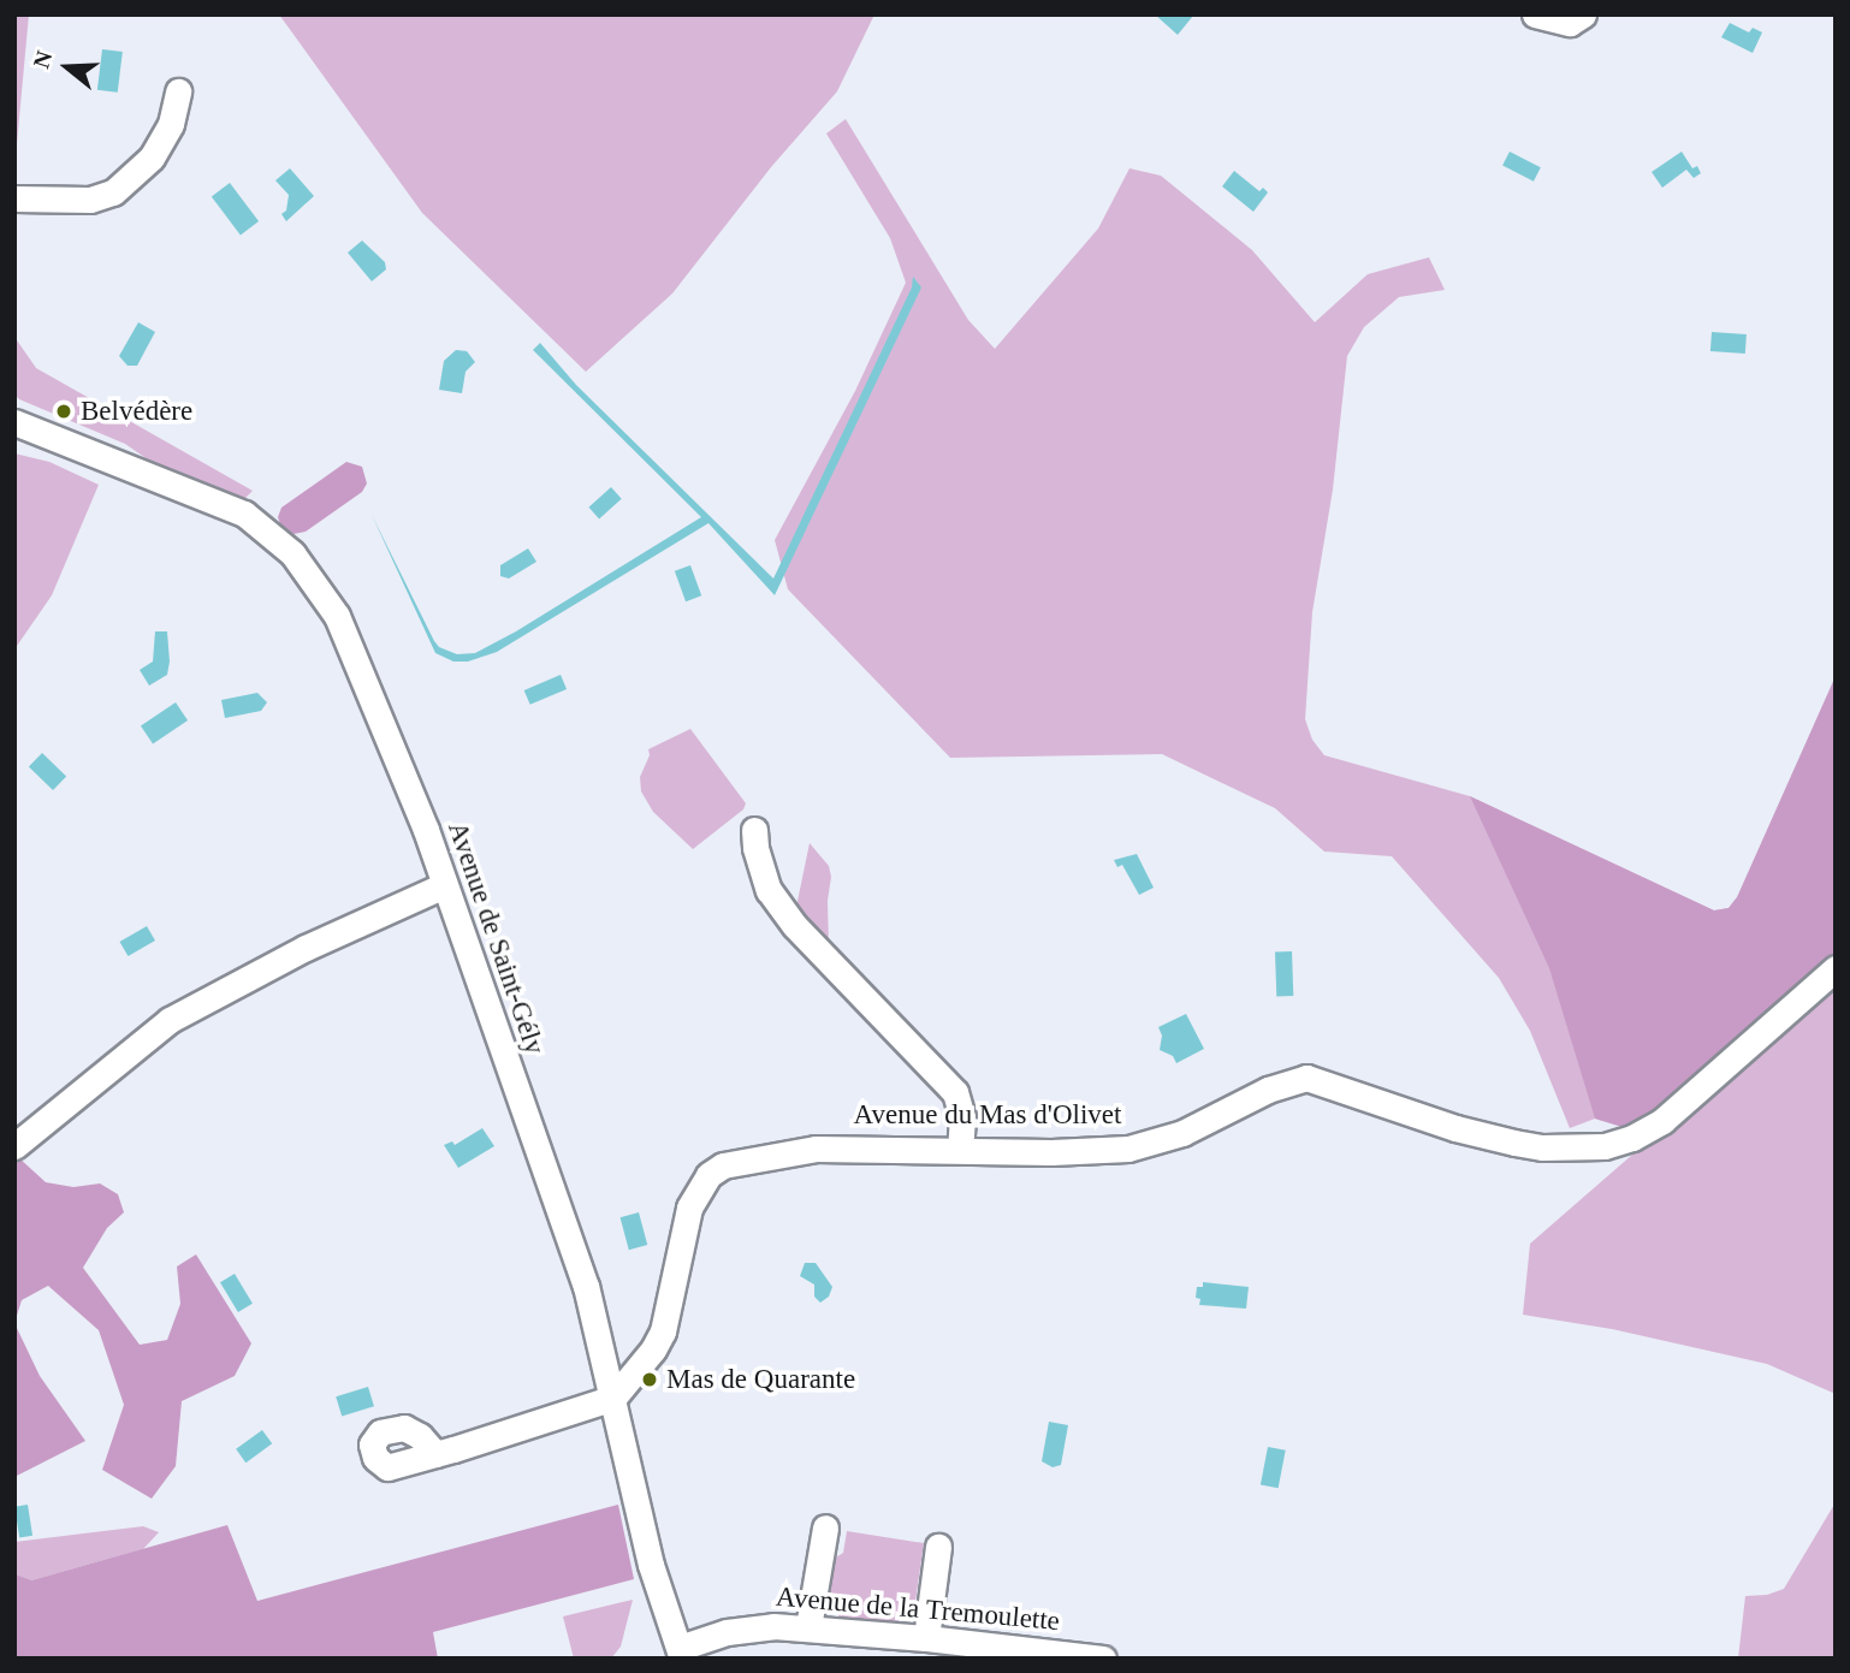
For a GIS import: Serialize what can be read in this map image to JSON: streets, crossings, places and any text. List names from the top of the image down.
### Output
{
  "streets": {
    "street": ["Avenue de Saint-Gély", "Avenue du Mas d'Olivet", "Avenue de la Tremoulette"]
  },
  "crossings": [
    ["Avenue de Saint-Gély", "Avenue du Mas d'Olivet"],
    ["Avenue de Saint-Gély", "Avenue de la Tremoulette"]
  ],
  "places": ["Belvédère", "Mas de Quarante"],
  "north": "left"
}
